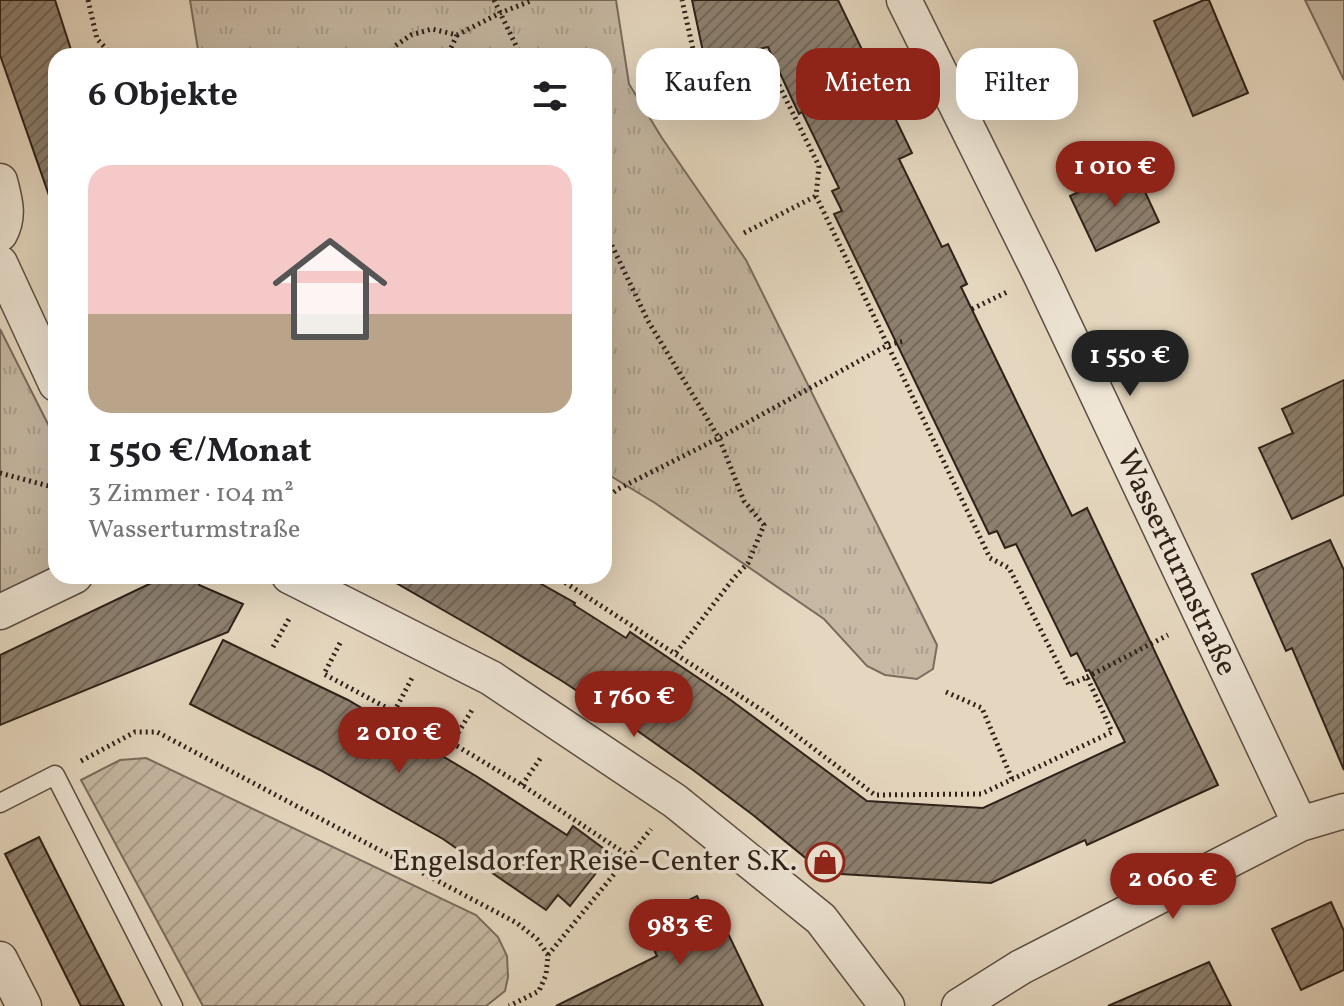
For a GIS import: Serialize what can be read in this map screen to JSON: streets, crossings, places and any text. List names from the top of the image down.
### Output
{
  "streets": {
    "street": ["Wasserturmstraße"]
  },
  "places": {
    "shop": ["Engelsdorfer Reise-Center S.K."]
  },
  "page": {
    "chip": ["Kaufen", "Mieten", "Filter"],
    "heading": "6 Objekte",
    "price": [
      "1 010 €",
      "1 550 €",
      "1 760 €",
      "2 010 €",
      "2 060 €",
      "983 €"
    ],
    "list": [
      {
        "name": "1 550 €/Monat",
        "note": "3 Zimmer · 104 m² · Wasserturmstraße"
      }
    ]
  }
}
